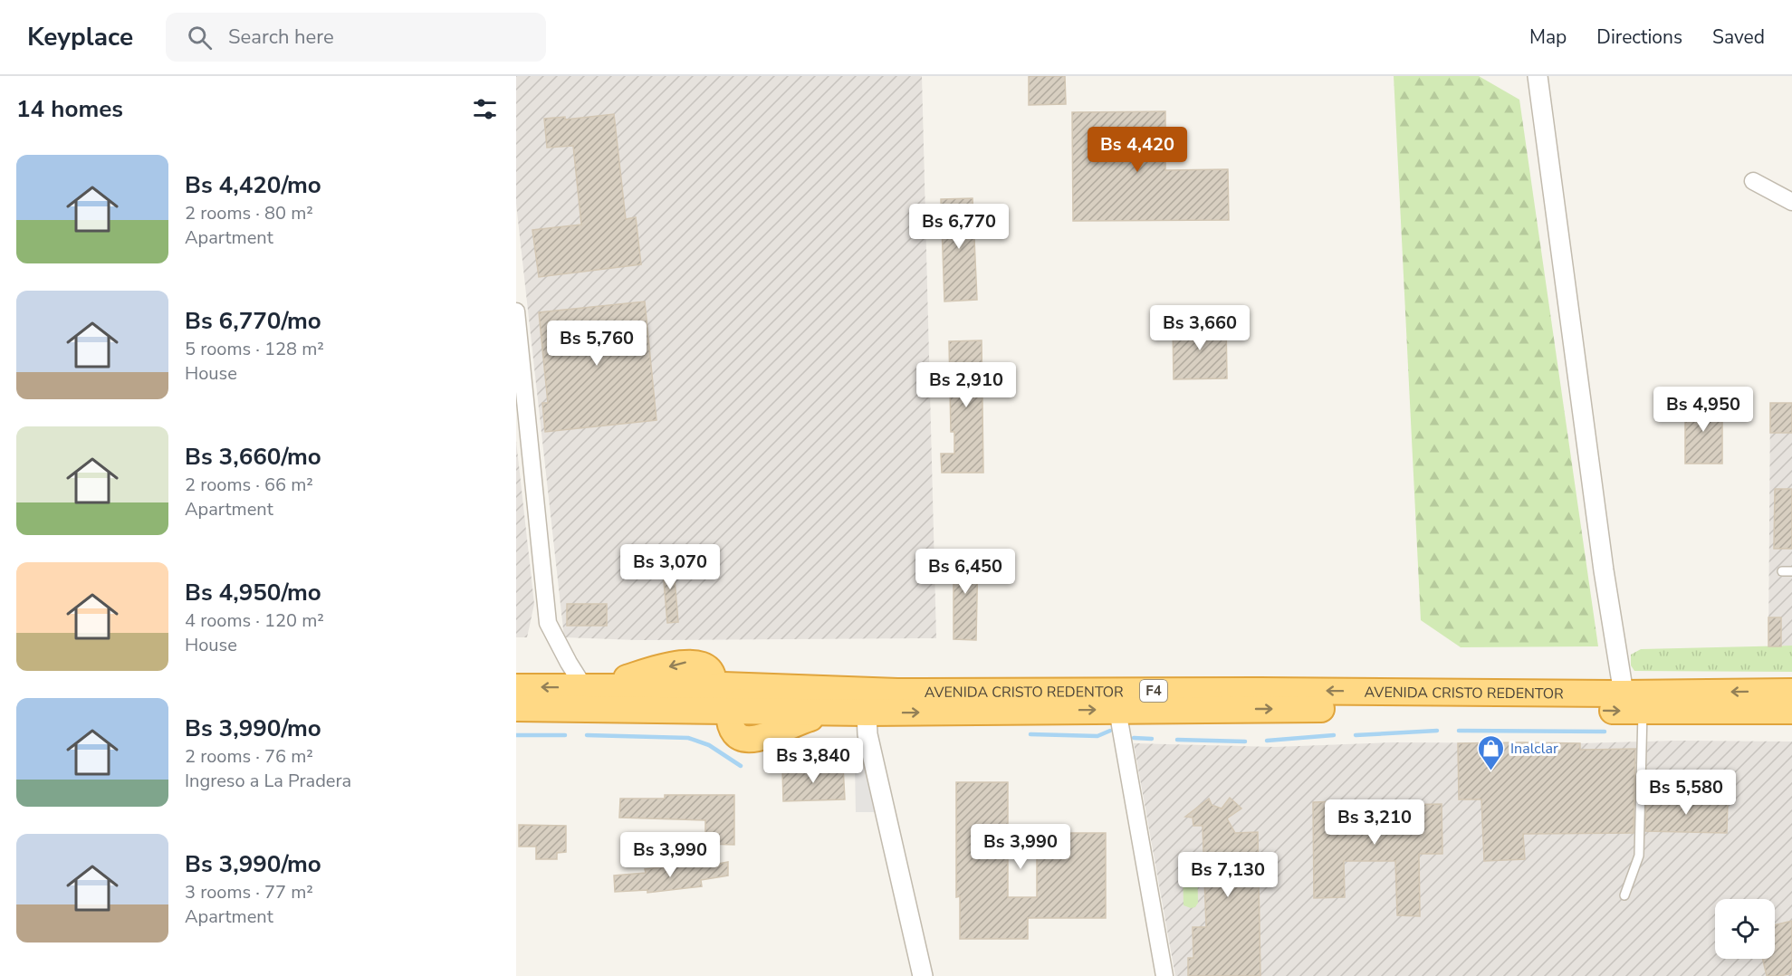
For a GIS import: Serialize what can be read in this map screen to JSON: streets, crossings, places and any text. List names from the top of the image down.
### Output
{
  "streets": {
    "highway": ["AVENIDA CRISTO REDENTOR", "F4"]
  },
  "places": {
    "shop": ["Inalclar"]
  },
  "page": {
    "header": "Keyplace",
    "search": "Search here",
    "nav": ["Map", "Directions", "Saved"],
    "heading": "14 homes",
    "price": [
      "Bs 4,420",
      "Bs 6,770",
      "Bs 3,660",
      "Bs 5,760",
      "Bs 2,910",
      "Bs 4,950",
      "Bs 3,070",
      "Bs 6,450",
      "Bs 3,840",
      "Bs 5,580",
      "Bs 3,210",
      "Bs 3,990",
      "Bs 3,990",
      "Bs 7,130"
    ],
    "list": [
      {
        "name": "Bs 4,420/mo",
        "note": "2 rooms · 80 m² · Apartment"
      },
      {
        "name": "Bs 6,770/mo",
        "note": "5 rooms · 128 m² · House"
      },
      {
        "name": "Bs 3,660/mo",
        "note": "2 rooms · 66 m² · Apartment"
      },
      {
        "name": "Bs 4,950/mo",
        "note": "4 rooms · 120 m² · House"
      },
      {
        "name": "Bs 3,990/mo",
        "note": "2 rooms · 76 m² · Ingreso a La Pradera"
      },
      {
        "name": "Bs 3,990/mo",
        "note": "3 rooms · 77 m² · Apartment"
      }
    ]
  }
}
